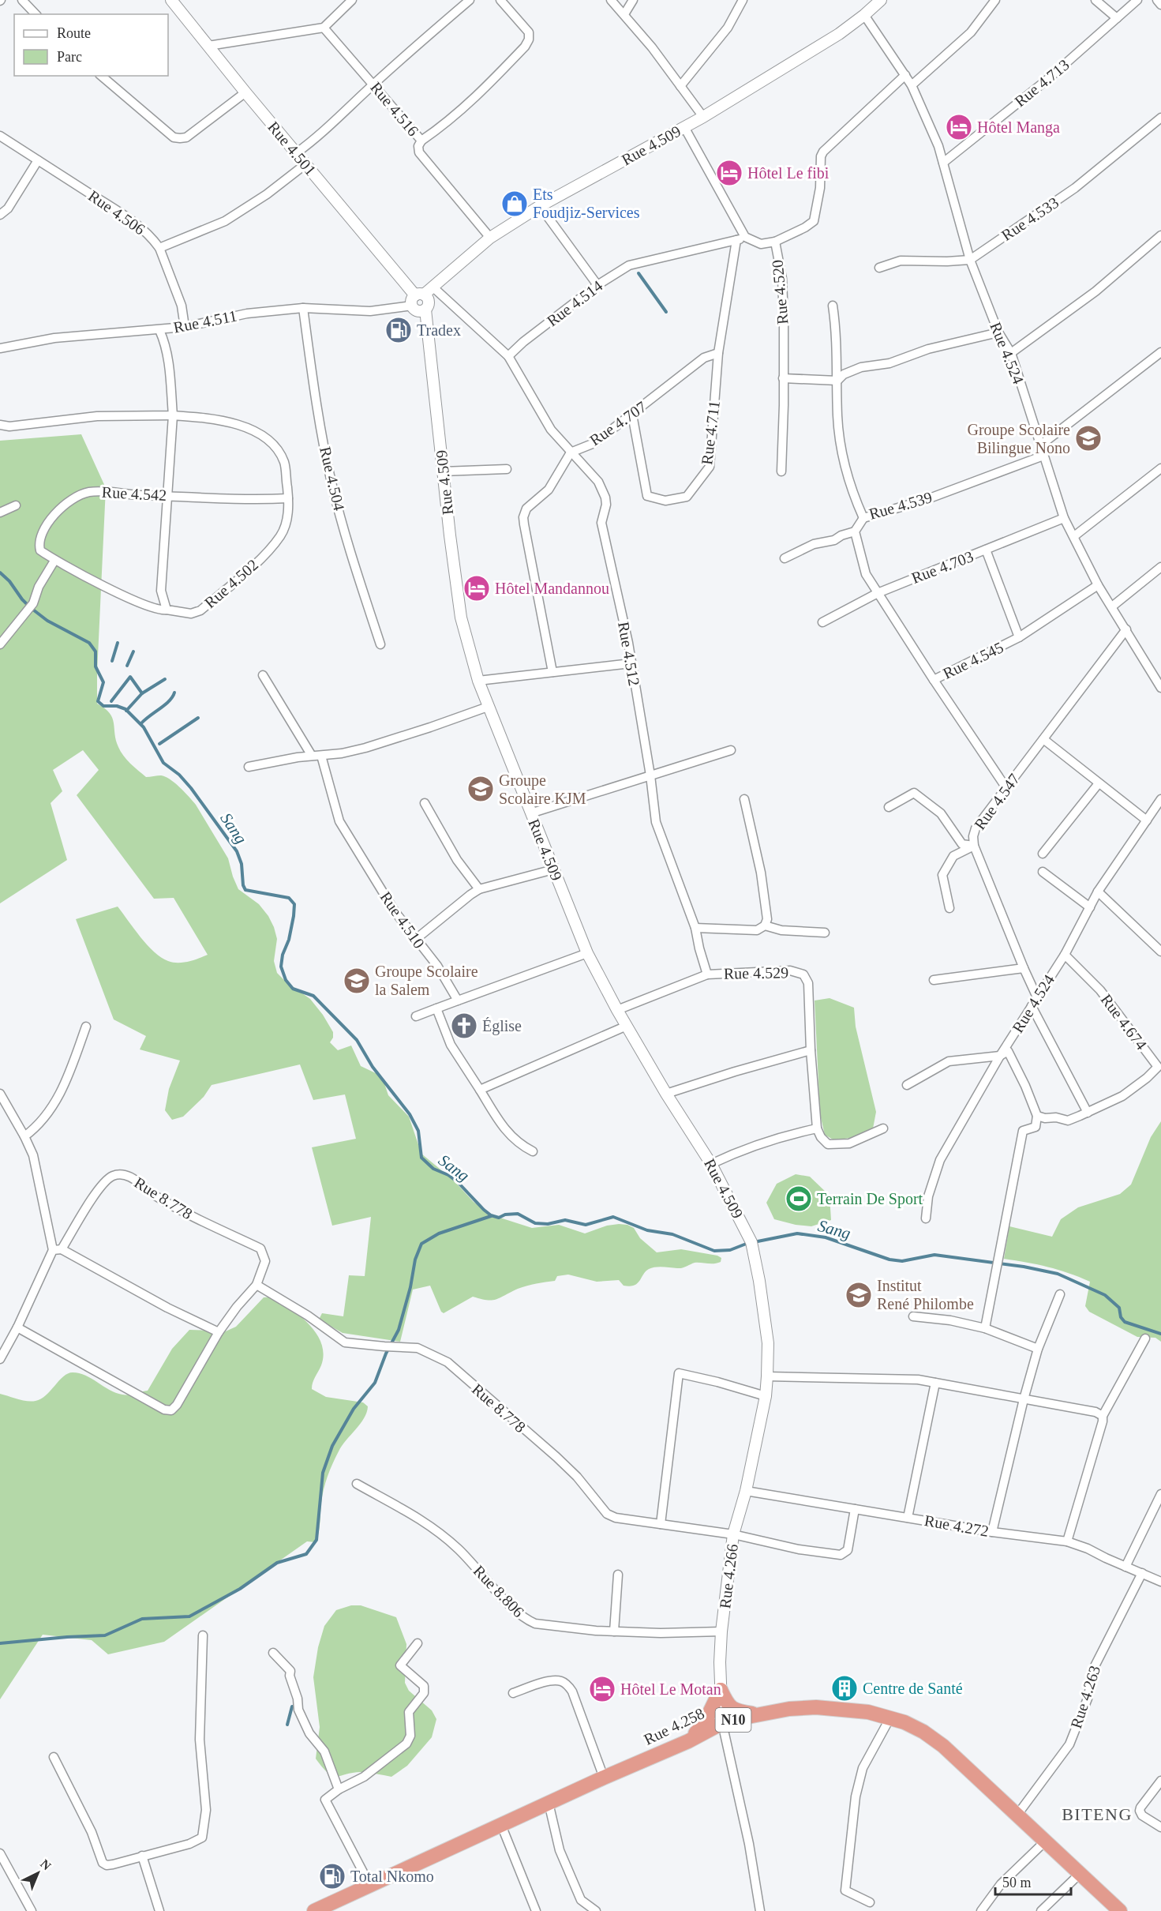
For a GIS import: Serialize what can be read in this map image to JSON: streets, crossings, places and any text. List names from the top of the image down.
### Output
{
  "streets": {
    "highway": ["N10", "Rue 4.258"],
    "street": [
      "Rue 4.713",
      "Rue 4.516",
      "Rue 4.509",
      "Rue 4.501",
      "Rue 4.506",
      "Rue 4.533",
      "Rue 4.520",
      "Rue 4.514",
      "Rue 4.511",
      "Rue 4.524",
      "Rue 4.707",
      "Rue 4.711",
      "Rue 4.504",
      "Rue 4.542",
      "Rue 4.539",
      "Rue 4.703",
      "Rue 4.502",
      "Rue 4.512",
      "Rue 4.545",
      "Rue 4.547",
      "Rue 4.510",
      "Rue 4.529",
      "Rue 4.674",
      "Rue 8.778",
      "Rue 4.272",
      "Rue 4.266",
      "Rue 8.806",
      "Rue 4.263"
    ]
  },
  "crossings": [
    ["Rue 4.713", "Rue 4.524"],
    ["Rue 4.516", "Rue 4.509"],
    ["Rue 4.509", "Rue 4.501"],
    ["Rue 4.509", "Rue 4.511"],
    ["Rue 4.509", "Rue 4.524"],
    ["Rue 4.509", "Rue 4.529"],
    ["Rue 4.509", "Rue 4.266"],
    ["Rue 4.501", "Rue 4.511"],
    ["Rue 4.506", "Rue 4.511"],
    ["Rue 4.533", "Rue 4.524"],
    ["Rue 4.520", "Rue 4.514"],
    ["Rue 4.514", "Rue 4.512"],
    ["Rue 4.511", "Rue 4.504"],
    ["Rue 4.524", "Rue 4.539"],
    ["Rue 4.524", "Rue 4.703"],
    ["Rue 4.524", "Rue 4.545"],
    ["Rue 4.524", "Rue 4.547"],
    ["Rue 4.524", "Rue 4.674"],
    ["Rue 4.707", "Rue 4.711"],
    ["Rue 4.707", "Rue 4.512"],
    ["Rue 4.542", "Rue 4.502"],
    ["Rue 4.512", "Rue 4.529"],
    ["Rue 4.545", "Rue 4.547"],
    ["Rue 8.778", "Rue 4.272"],
    ["Rue 8.778", "Rue 4.266"],
    ["Rue 4.272", "Rue 4.266"],
    ["Rue 4.272", "Rue 4.263"],
    ["Rue 4.266", "Rue 8.806"],
    ["Rue 4.266", "Rue 4.258"],
    ["Rue 4.263", "Rue 4.258"]
  ],
  "districts": ["BITENG"],
  "water": ["Sang"],
  "places": {
    "hotel": [
      "Hôtel Manga",
      "Hôtel Le fibi",
      "Hôtel Mandannou",
      "Hôtel Le Motan"
    ],
    "shop": ["Ets Foudjiz-Services"],
    "fuel station": ["Tradex", "Total Nkomo"],
    "school or university": [
      "Groupe Scolaire Bilingue Nono",
      "Groupe Scolaire KJM",
      "Groupe Scolaire la Salem",
      "Institut René Philombe"
    ],
    "church": ["Église"],
    "sports": ["Terrain De Sport"],
    "building": ["Centre de Santé"]
  },
  "legend": ["Route", "Parc"],
  "scale_bar": "50 m",
  "north": "top right"
}
